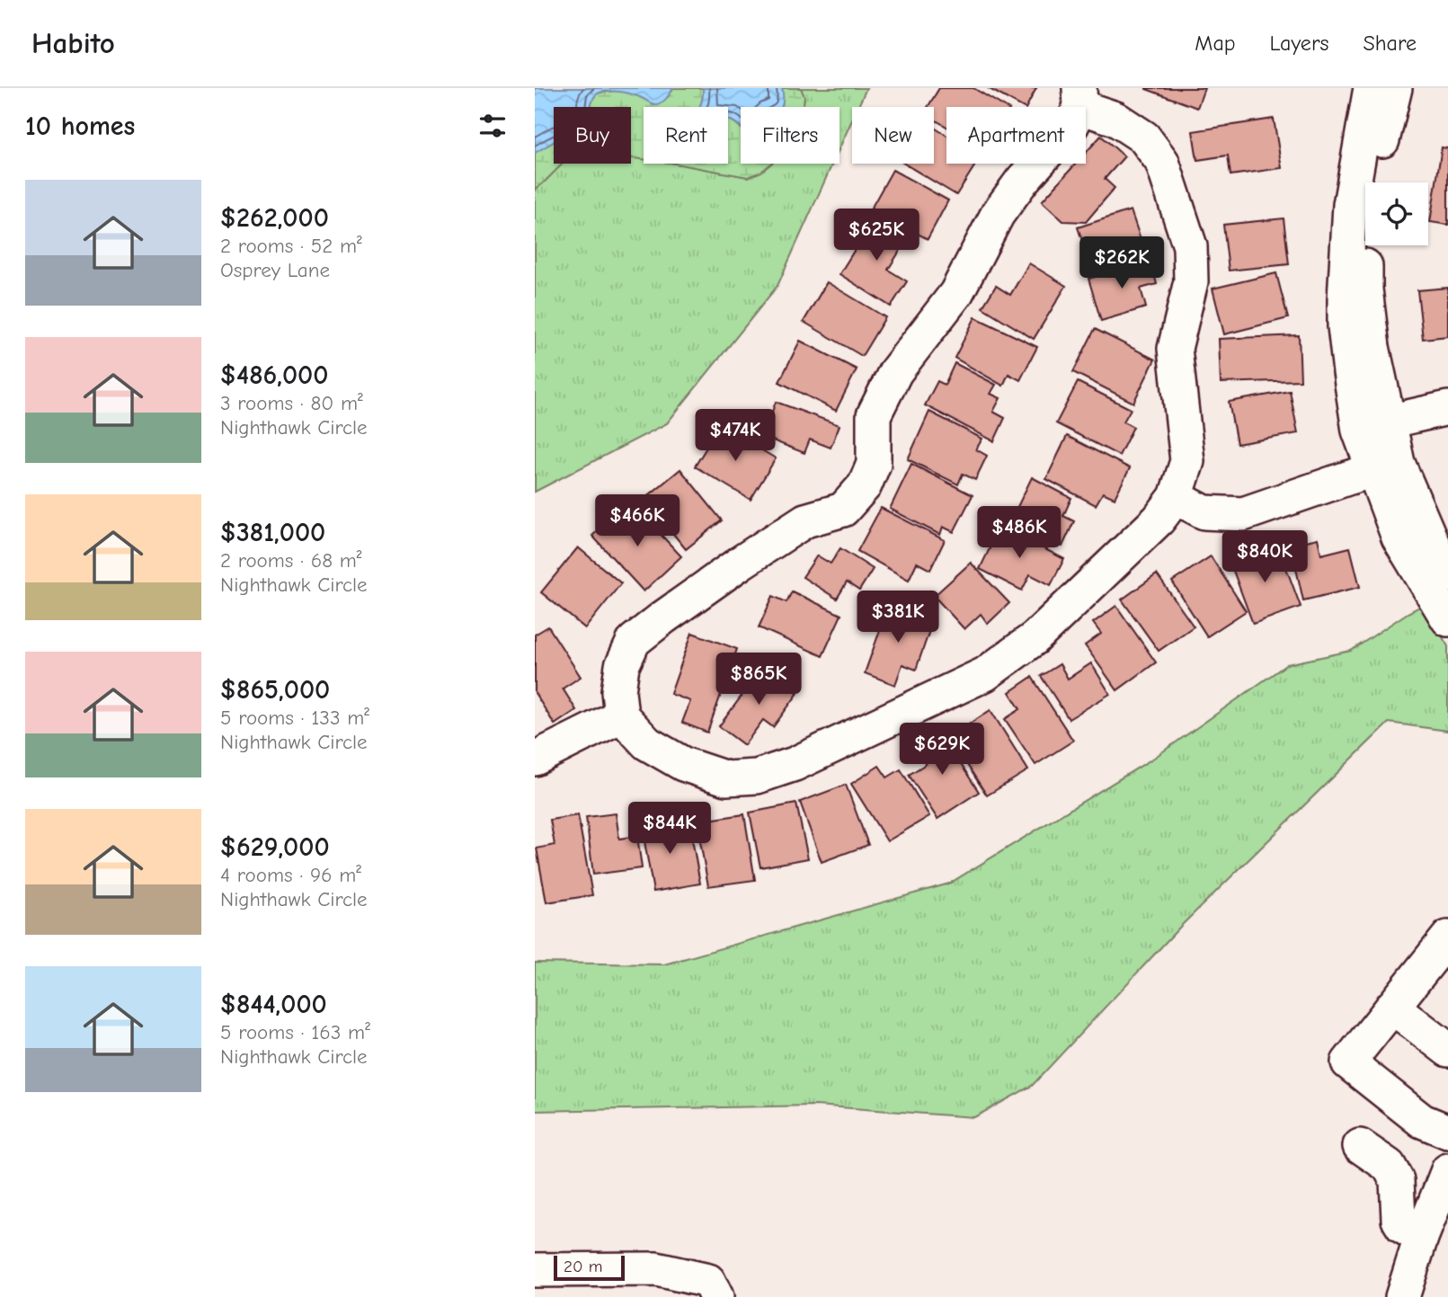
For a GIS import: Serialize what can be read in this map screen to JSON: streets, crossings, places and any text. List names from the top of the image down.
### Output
{
  "scale_bar": "20 m",
  "page": {
    "header": "Habito",
    "nav": ["Map", "Layers", "Share"],
    "heading": "10 homes",
    "chip": [
      "Buy",
      "Rent",
      "Filters",
      "New",
      "Apartment"
    ],
    "list": [
      {
        "name": "$262,000",
        "note": "2 rooms · 52 m² · Osprey Lane"
      },
      {
        "name": "$486,000",
        "note": "3 rooms · 80 m² · Nighthawk Circle"
      },
      {
        "name": "$381,000",
        "note": "2 rooms · 68 m² · Nighthawk Circle"
      },
      {
        "name": "$865,000",
        "note": "5 rooms · 133 m² · Nighthawk Circle"
      },
      {
        "name": "$629,000",
        "note": "4 rooms · 96 m² · Nighthawk Circle"
      },
      {
        "name": "$844,000",
        "note": "5 rooms · 163 m² · Nighthawk Circle"
      }
    ],
    "price": [
      "$625K",
      "$262K",
      "$474K",
      "$466K",
      "$486K",
      "$840K",
      "$381K",
      "$865K",
      "$629K",
      "$844K"
    ],
    "scale": "20 m"
  }
}
